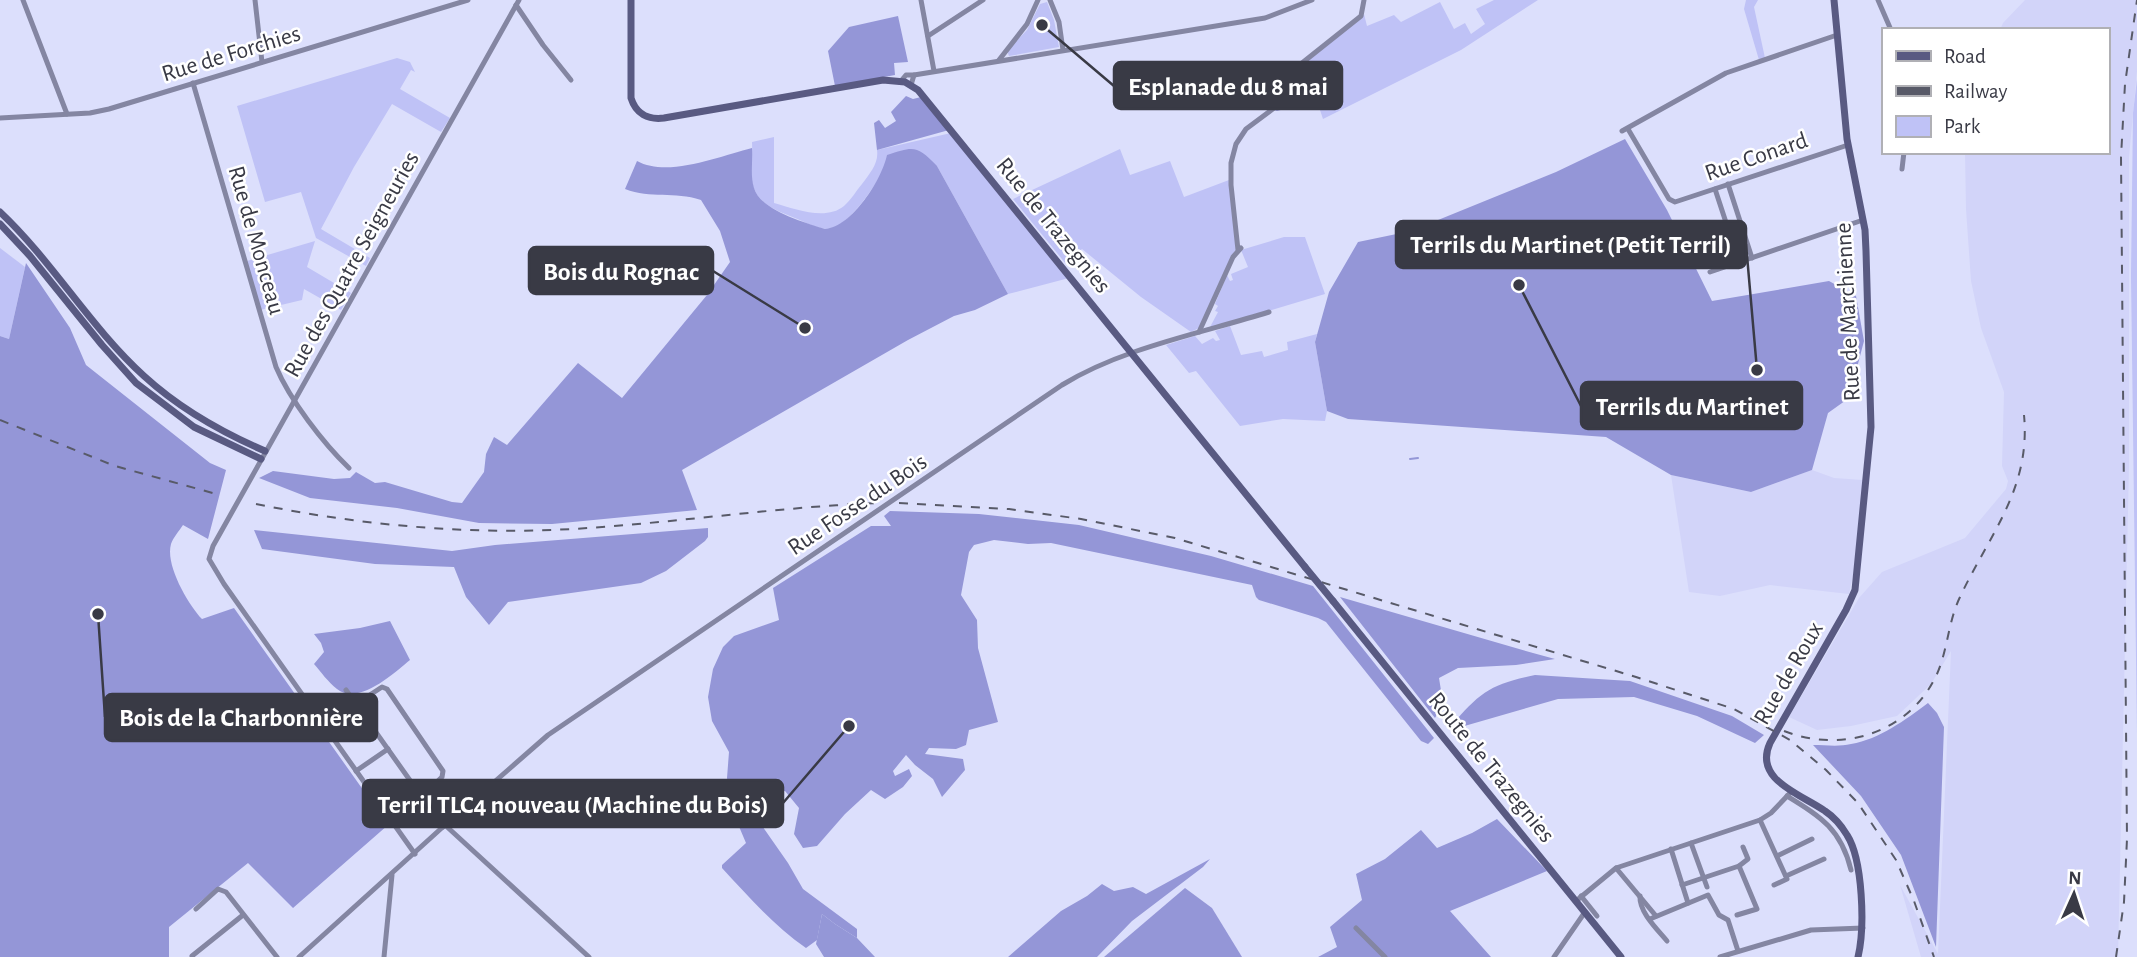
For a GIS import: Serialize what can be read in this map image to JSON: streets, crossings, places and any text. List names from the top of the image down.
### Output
{
  "streets": {
    "main road": [
      "Rue de Trazegnies",
      "Rue de Marchienne",
      "Rue de Roux",
      "Route de Trazegnies"
    ],
    "street": [
      "Rue de Forchies",
      "Rue Conard",
      "Rue de Monceau",
      "Rue des Quatre Seigneuries",
      "Rue Fosse du Bois"
    ]
  },
  "crossings": [
    ["Rue de Forchies", "Rue de Monceau"],
    ["Rue Conard", "Rue de Marchienne"],
    ["Rue de Trazegnies", "Rue Fosse du Bois"],
    ["Rue de Trazegnies", "Route de Trazegnies"],
    ["Rue de Monceau", "Rue des Quatre Seigneuries"],
    ["Rue de Marchienne", "Rue de Roux"]
  ],
  "places": [
    "Esplanade du 8 mai",
    "Terrils du Martinet",
    "Bois du Rognac",
    "Terrils du Martinet (Petit Terril)",
    "Bois de la Charbonnière",
    "Terril TLC4 nouveau (Machine du Bois)"
  ],
  "legend": ["Road", "Railway", "Park"],
  "north": "top"
}
